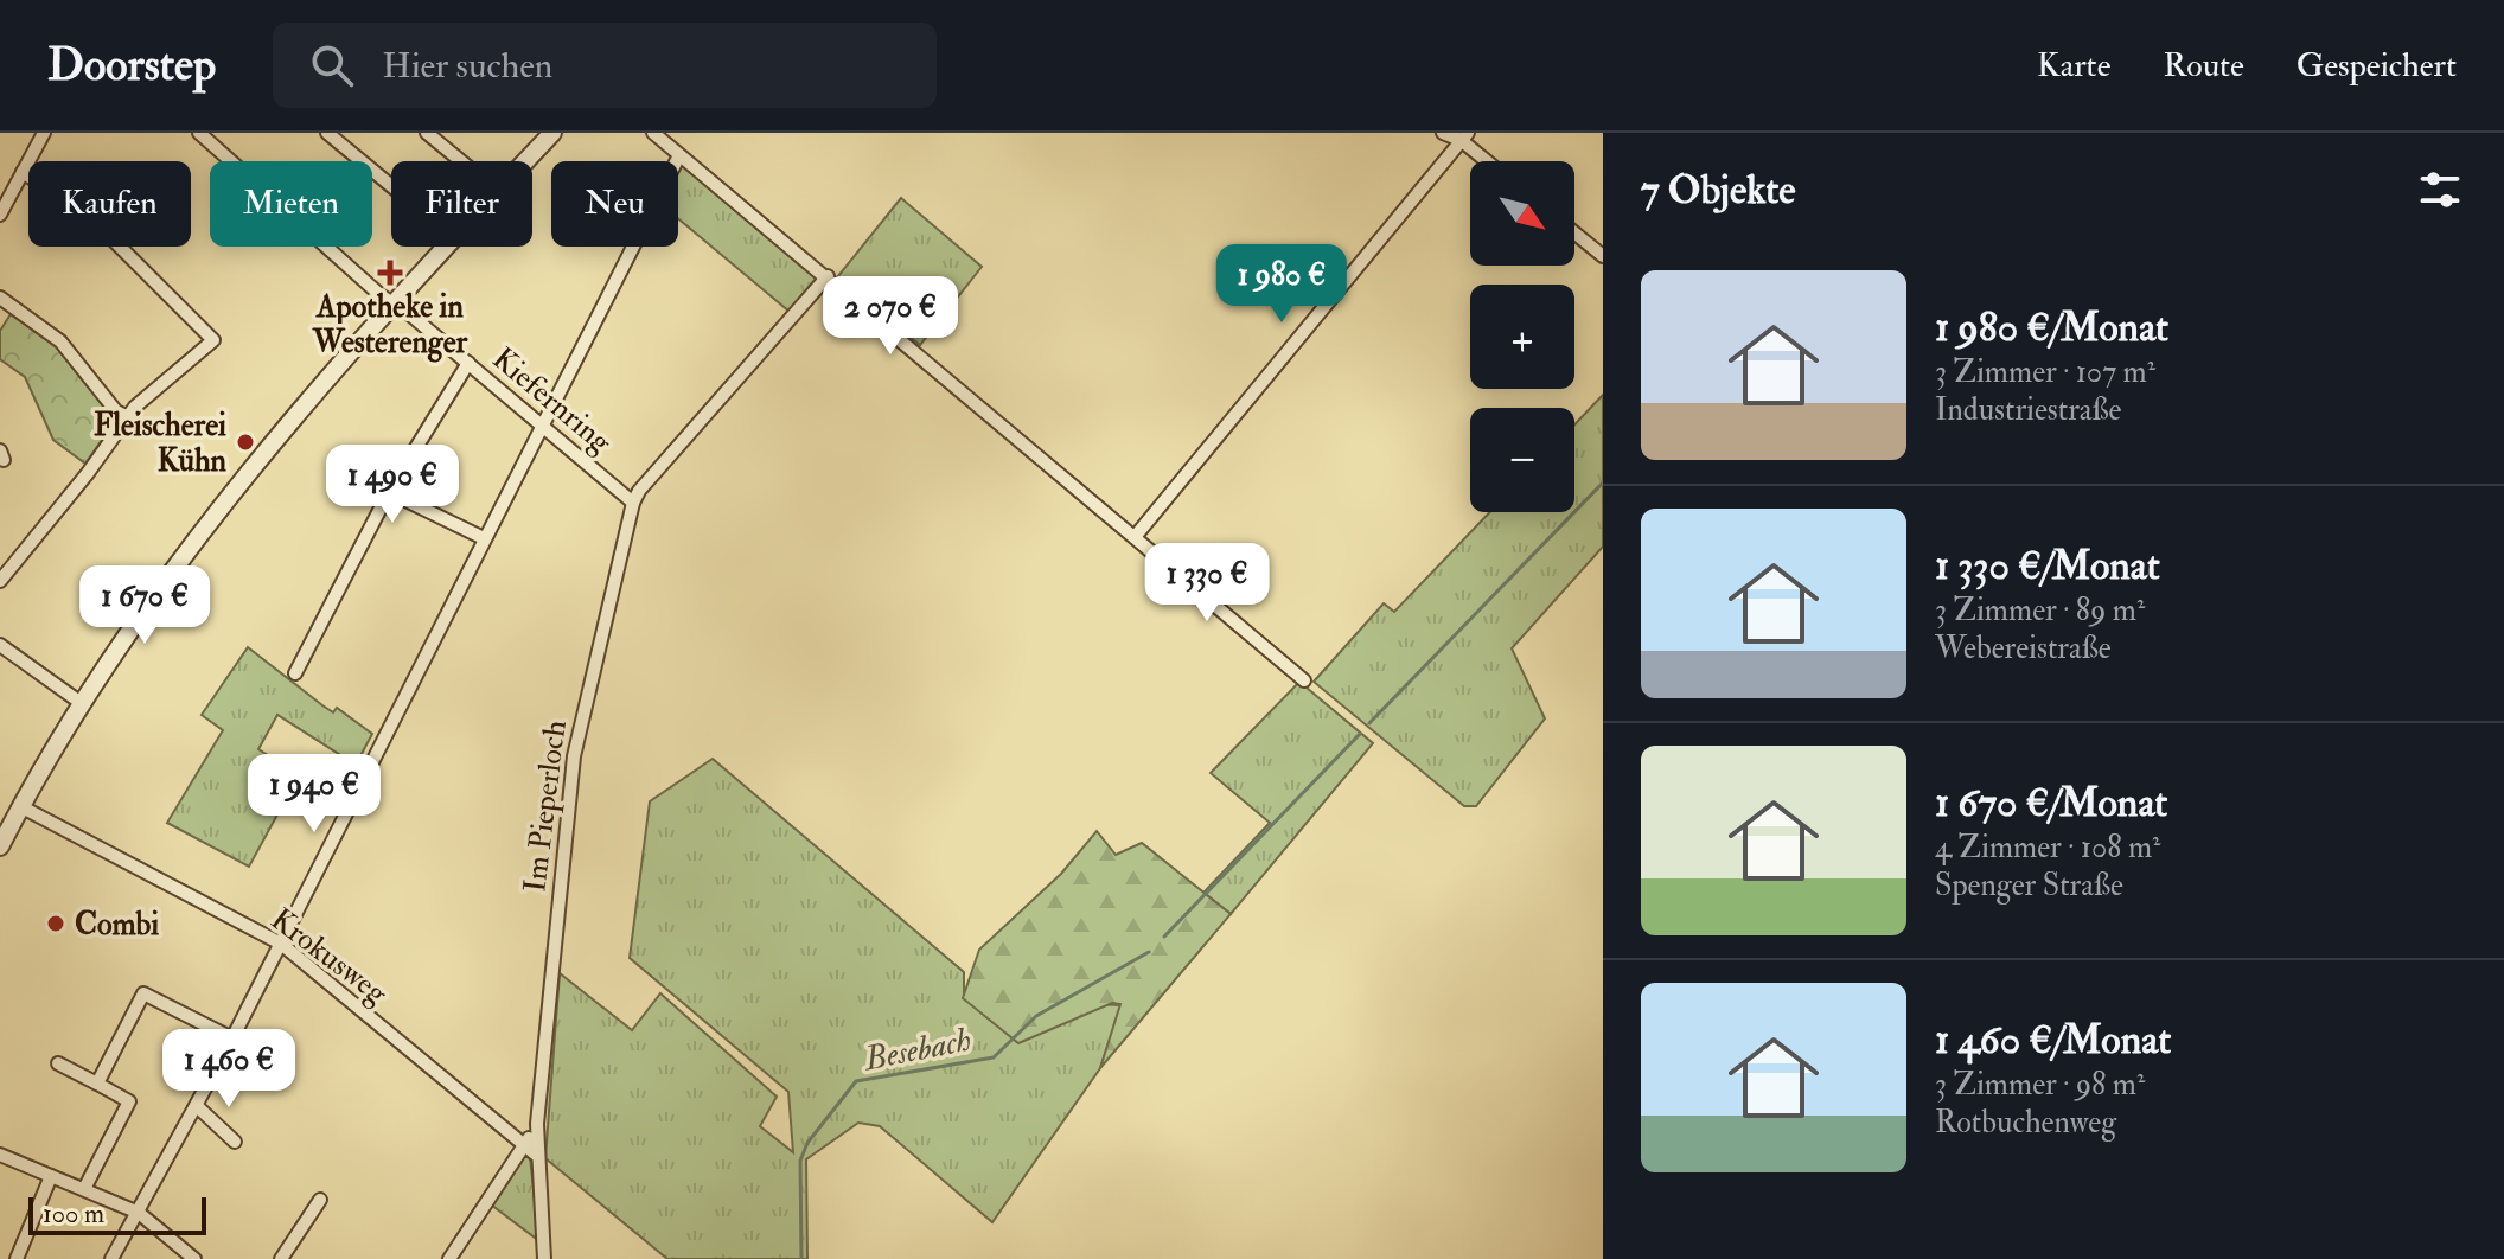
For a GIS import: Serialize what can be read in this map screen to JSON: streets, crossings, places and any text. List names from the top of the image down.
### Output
{
  "streets": {
    "street": ["Kiefernring", "Im Pieperloch", "Krokusweg"]
  },
  "crossings": [
    ["Kiefernring", "Im Pieperloch"],
    ["Im Pieperloch", "Krokusweg"]
  ],
  "water": ["Besebach"],
  "places": {
    "health": ["Apotheke in Westerenger"],
    "other": ["Fleischerei Kühn", "Combi"]
  },
  "scale_bar": "100 m",
  "north": "bottom right",
  "page": {
    "header": "Doorstep",
    "search": "Hier suchen",
    "nav": ["Karte", "Route", "Gespeichert"],
    "heading": "7 Objekte",
    "map_buttons": ["+", "−"],
    "chip": [
      "Kaufen",
      "Mieten",
      "Filter",
      "Neu"
    ],
    "price": [
      "1 980 €",
      "2 070 €",
      "1 490 €",
      "1 330 €",
      "1 670 €",
      "1 940 €",
      "1 460 €"
    ],
    "list": [
      {
        "name": "1 980 €/Monat",
        "note": "3 Zimmer · 107 m² · Industriestraße"
      },
      {
        "name": "1 330 €/Monat",
        "note": "3 Zimmer · 89 m² · Webereistraße"
      },
      {
        "name": "1 670 €/Monat",
        "note": "4 Zimmer · 108 m² · Spenger Straße"
      },
      {
        "name": "1 460 €/Monat",
        "note": "3 Zimmer · 98 m² · Rotbuchenweg"
      }
    ],
    "scale": "100 m"
  }
}
